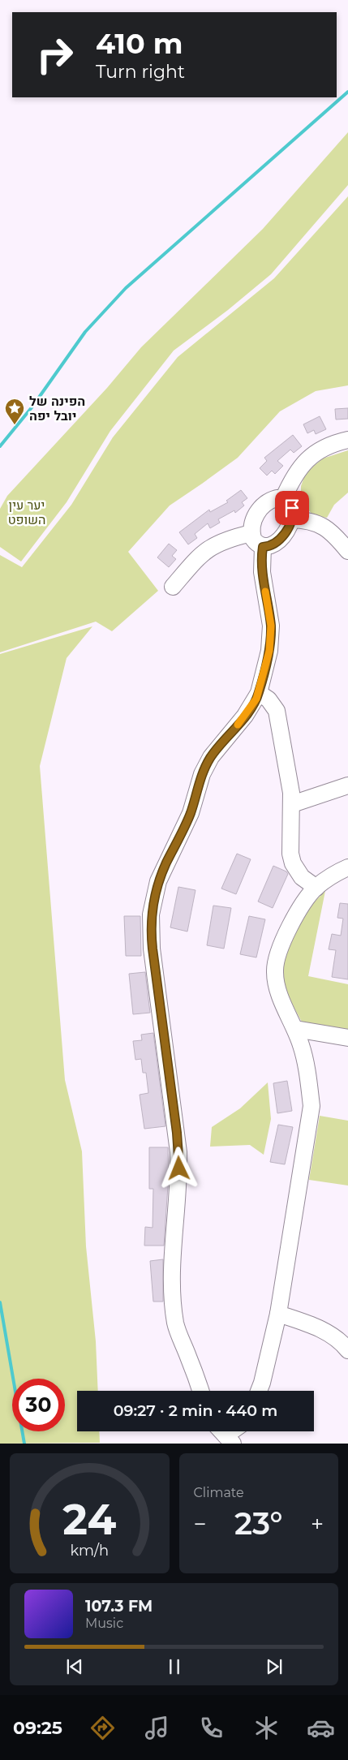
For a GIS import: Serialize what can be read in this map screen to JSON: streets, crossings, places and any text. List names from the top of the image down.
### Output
{
  "parks": ["יער עין השופט"],
  "places": {
    "place": ["הפינה של יובל יפה"]
  },
  "page": {
    "turn": ["410 m", "Turn right"],
    "limit": "30",
    "trip": "09:27 · 2 min · 440 m",
    "tile": "Climate",
    "heat": ["−", "23°", "+"],
    "song": ["107.3 FM", "Music"],
    "tabs": "09:25",
    "gauge": ["24", "km/h"]
  }
}
